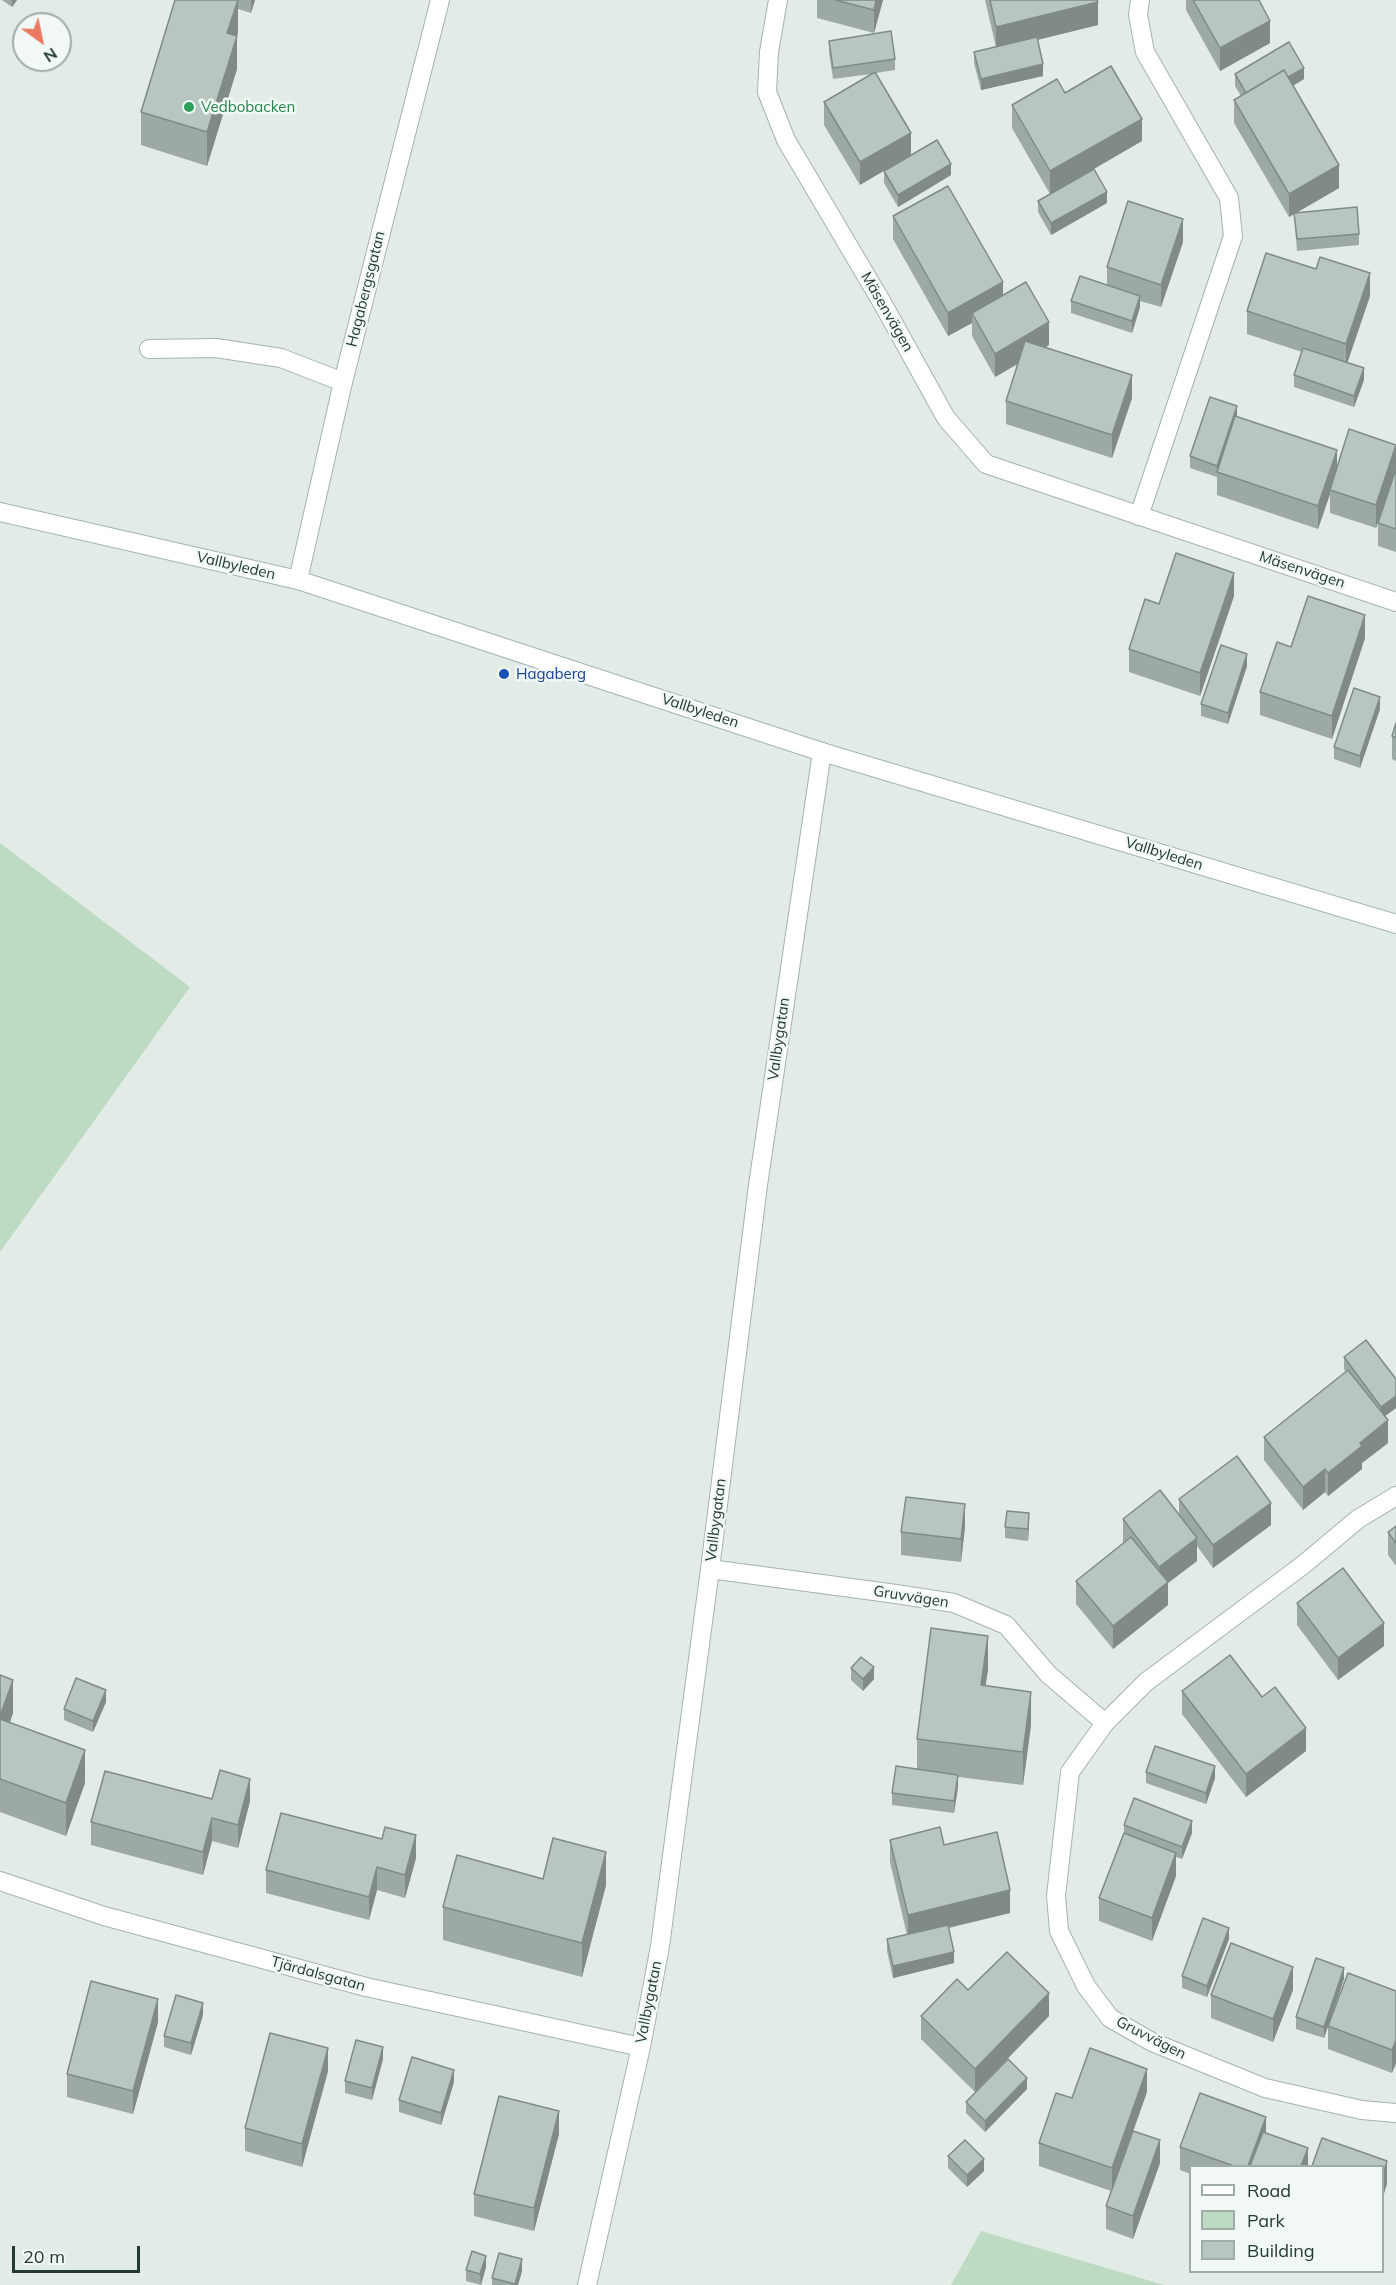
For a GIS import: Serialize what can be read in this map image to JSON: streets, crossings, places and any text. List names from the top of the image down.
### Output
{
  "streets": {
    "street": [
      "Hagabergsgatan",
      "Mäsenvägen",
      "Vallbyleden",
      "Vallbygatan",
      "Gruvvägen",
      "Tjärdalsgatan"
    ]
  },
  "crossings": [
    ["Hagabergsgatan", "Vallbyleden"],
    ["Vallbyleden", "Vallbygatan"],
    ["Vallbygatan", "Gruvvägen"],
    ["Vallbygatan", "Tjärdalsgatan"]
  ],
  "places": ["Vedbobacken", "Hagaberg"],
  "legend": ["Road", "Park", "Building"],
  "scale_bar": "20 m",
  "north": "bottom right"
}
